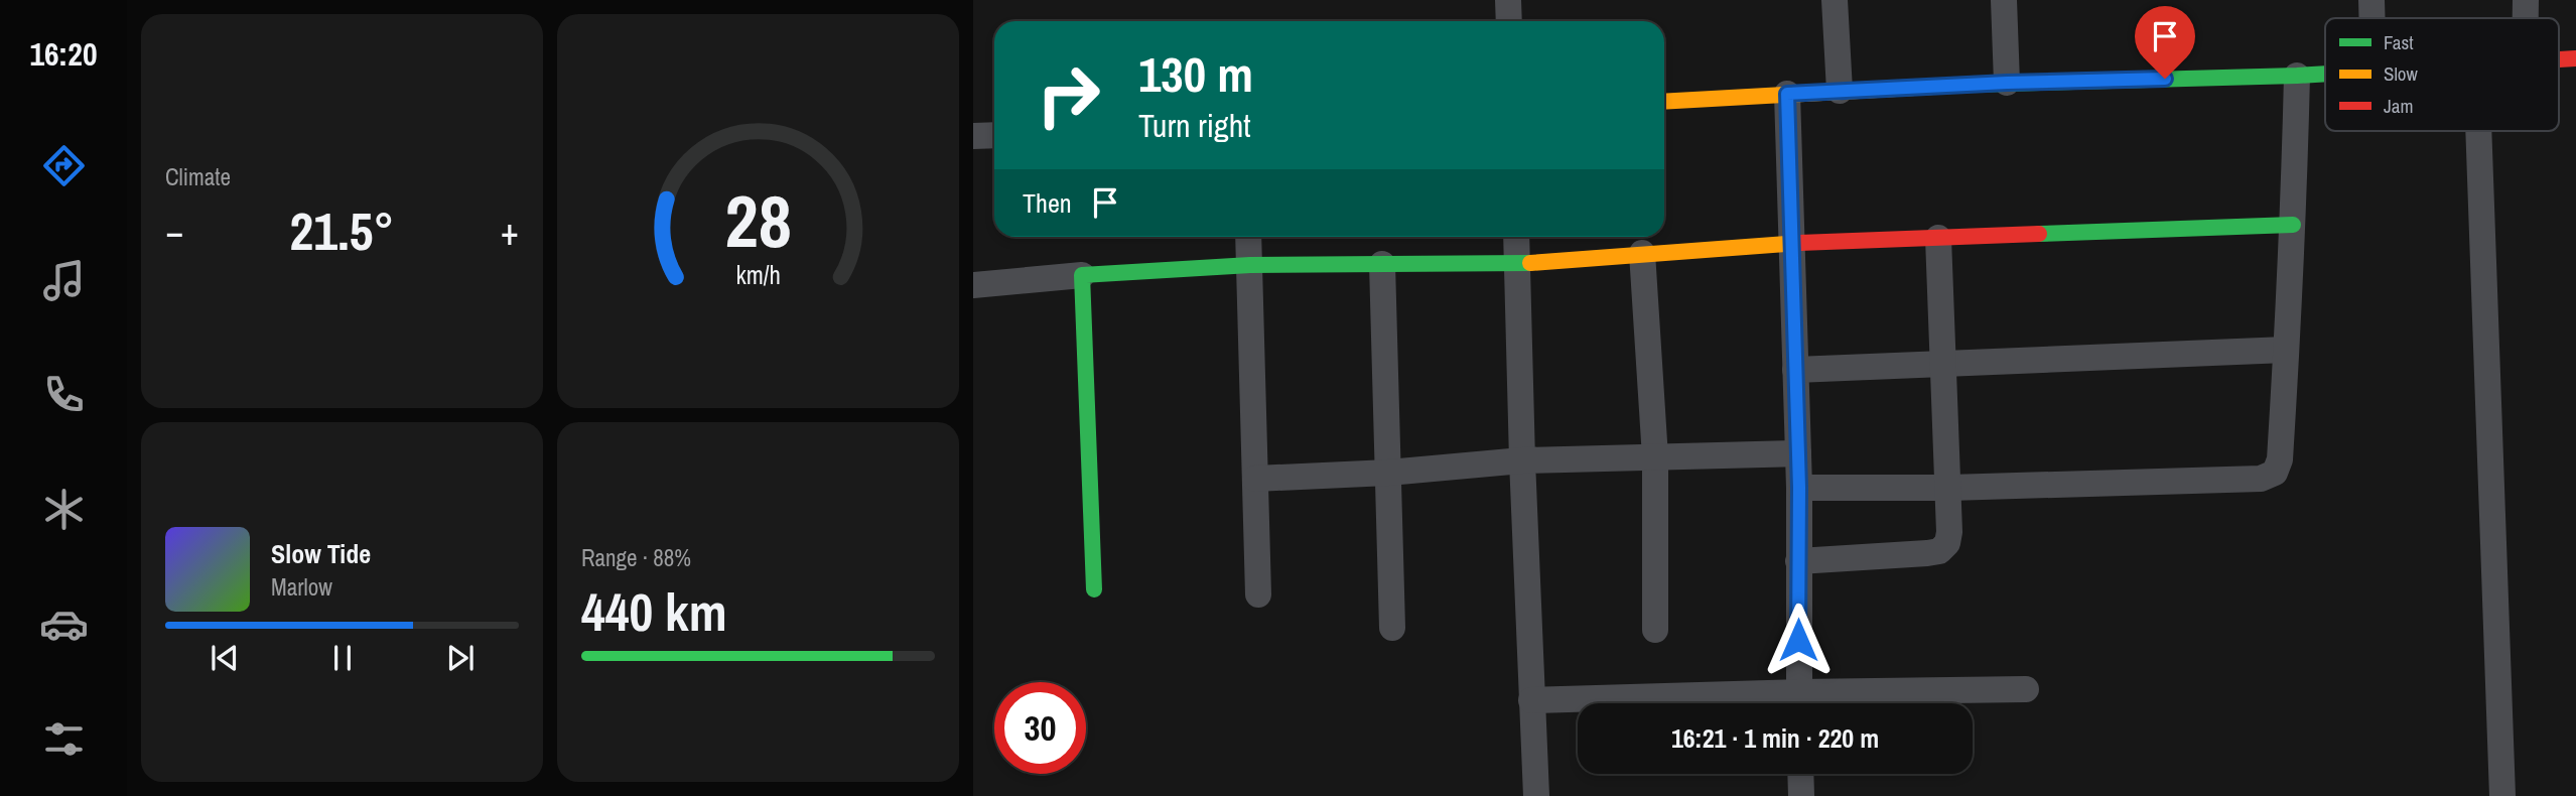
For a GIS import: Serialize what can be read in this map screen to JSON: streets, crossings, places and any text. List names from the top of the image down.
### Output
{
  "legend": ["Fast", "Slow", "Jam"],
  "page": {
    "tabs": "16:20",
    "tile": [
      "Climate",
      ["Range · 88%", "440 km"]
    ],
    "turn": ["130 m", "Turn right"],
    "then": "Then",
    "heat": ["−", "21.5°", "+"],
    "song": ["Slow Tide", "Marlow"],
    "limit": "30",
    "trip": "16:21 · 1 min · 220 m",
    "gauge": ["28", "km/h"]
  }
}
